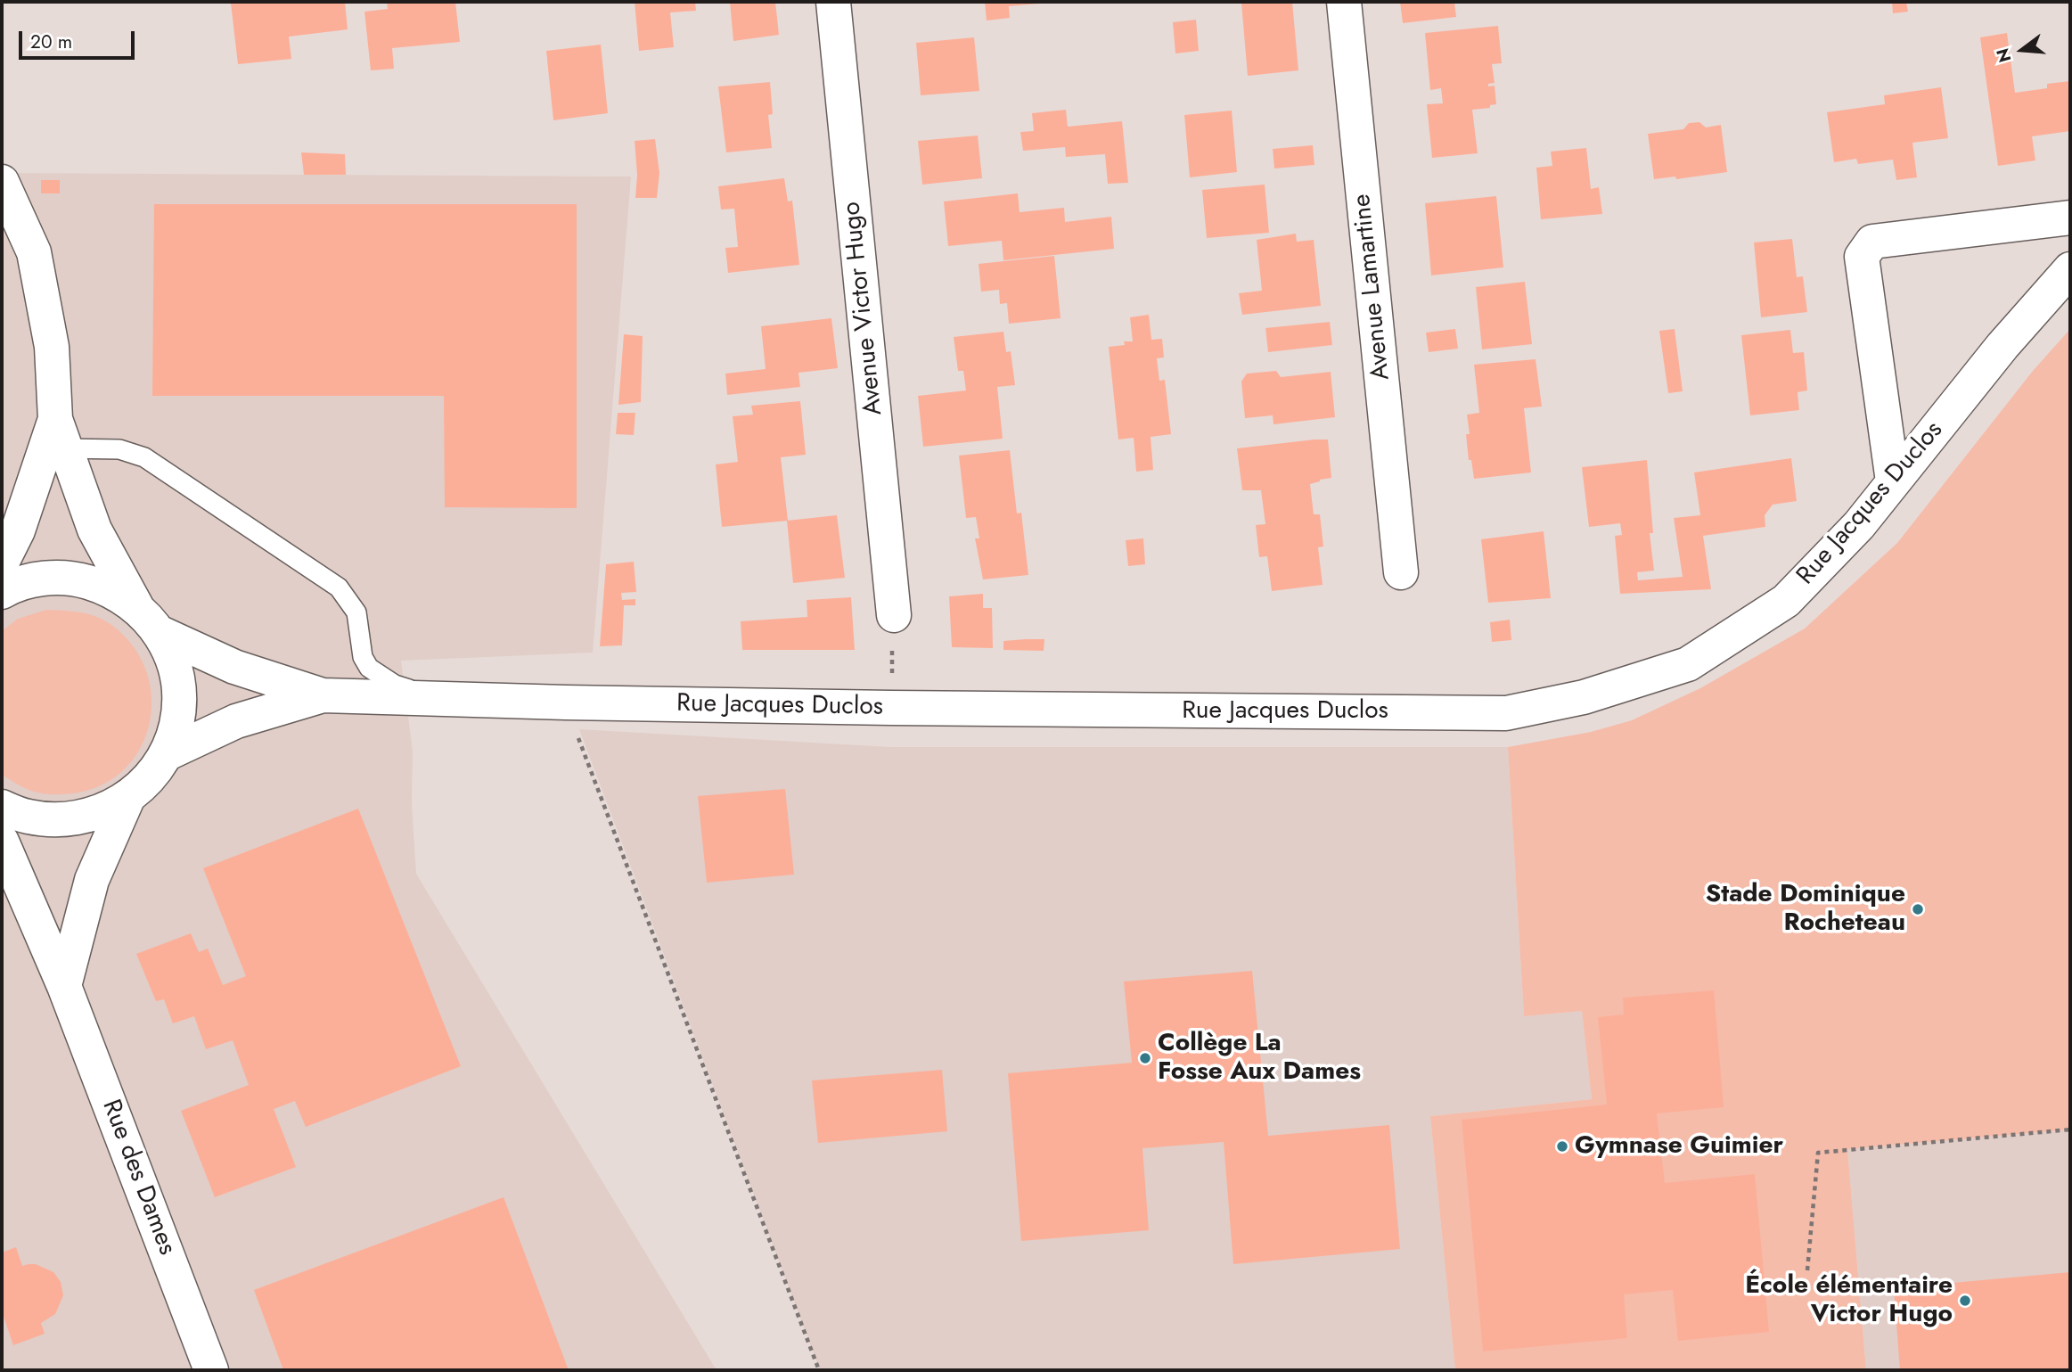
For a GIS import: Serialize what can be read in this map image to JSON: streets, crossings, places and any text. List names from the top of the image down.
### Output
{
  "streets": {
    "street": [
      "Avenue Lamartine",
      "Avenue Victor Hugo",
      "Rue Jacques Duclos",
      "Rue des Dames"
    ]
  },
  "places": [
    "Stade Dominique Rocheteau",
    "Collège La Fosse Aux Dames",
    "Gymnase Guimier",
    "École élémentaire Victor Hugo"
  ],
  "scale_bar": "20 m",
  "north": "left"
}
